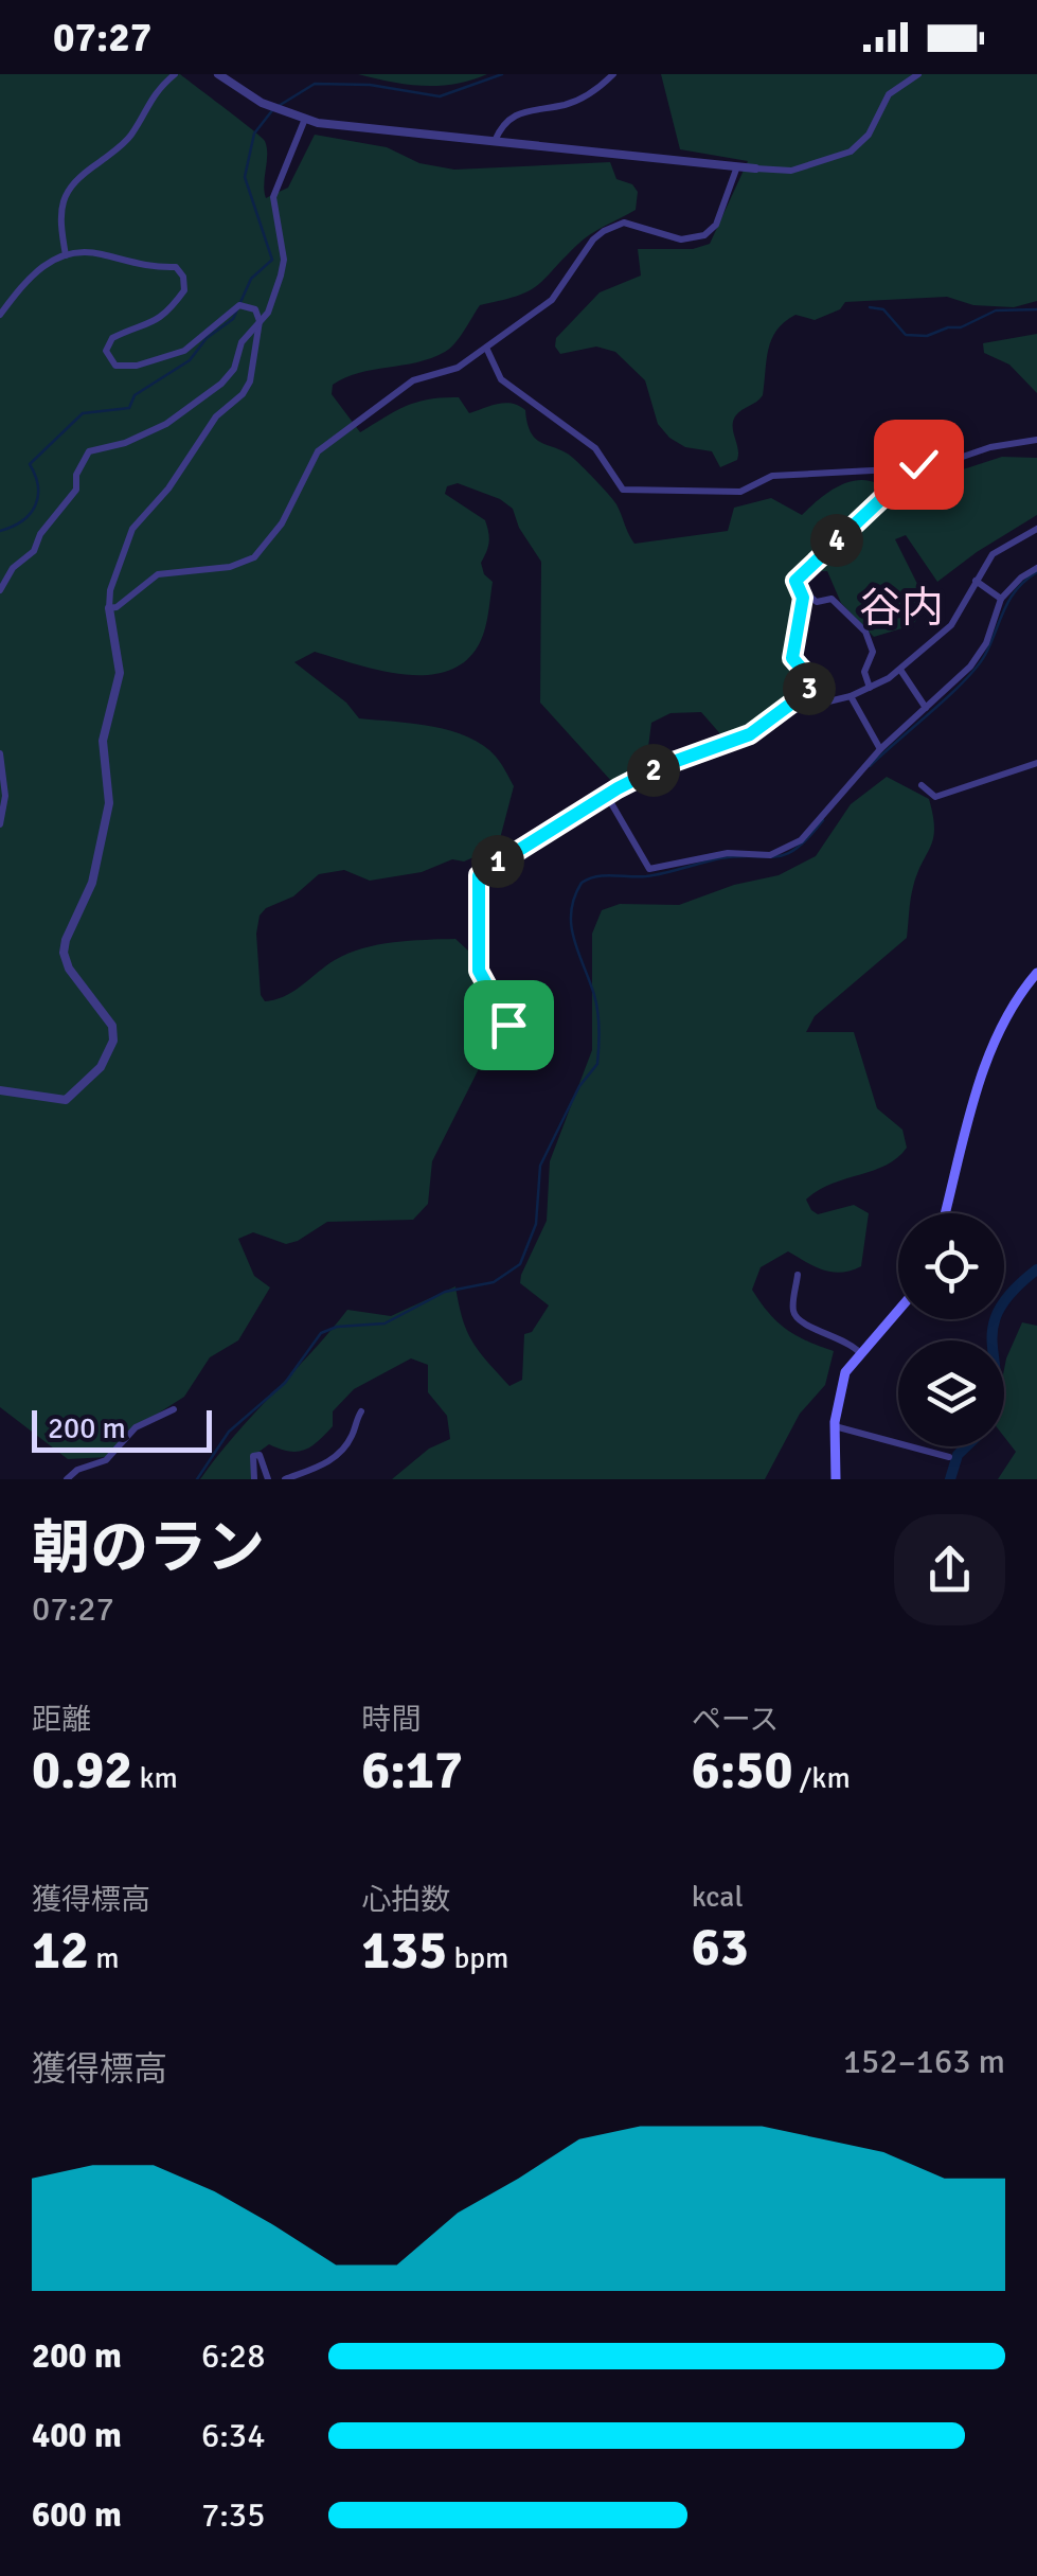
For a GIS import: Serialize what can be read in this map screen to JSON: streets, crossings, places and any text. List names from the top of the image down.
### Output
{
  "districts": ["谷内"],
  "scale_bar": "200 m",
  "page": {
    "status": "07:27",
    "pins": [
      "4",
      "3",
      "2",
      "1"
    ],
    "scale": "200 m",
    "heading": ["朝のラン", "07:27"],
    "stats": [
      ["距離", "0.92 km"],
      ["時間", "6:17"],
      ["ペース", "6:50 /km"],
      ["獲得標高", "12 m"],
      ["心拍数", "135 bpm"],
      ["kcal", "63"]
    ],
    "chart": ["獲得標高", "152–163 m"],
    "list": [
      {
        "name": "200 m",
        "note": "6:28"
      },
      {
        "name": "400 m",
        "note": "6:34"
      },
      {
        "name": "600 m",
        "note": "7:35"
      }
    ]
  }
}
